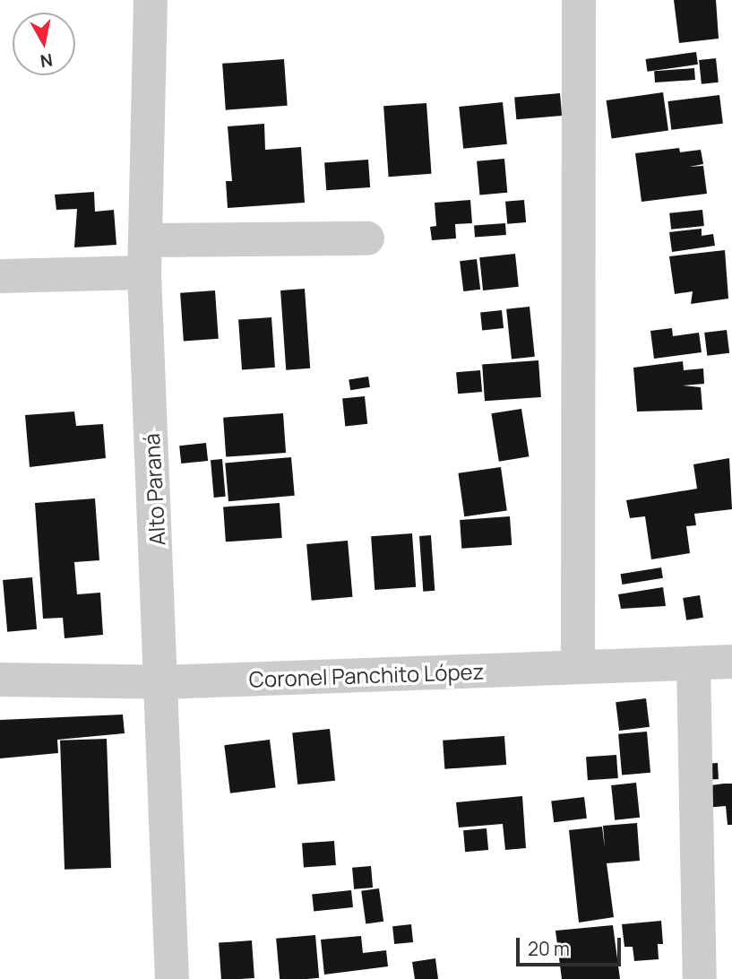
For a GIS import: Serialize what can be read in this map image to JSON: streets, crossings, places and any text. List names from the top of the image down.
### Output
{
  "streets": {
    "street": ["Alto Paraná", "Coronel Panchito López"]
  },
  "crossings": [
    ["Alto Paraná", "Coronel Panchito López"]
  ],
  "scale_bar": "20 m",
  "north": "bottom"
}
